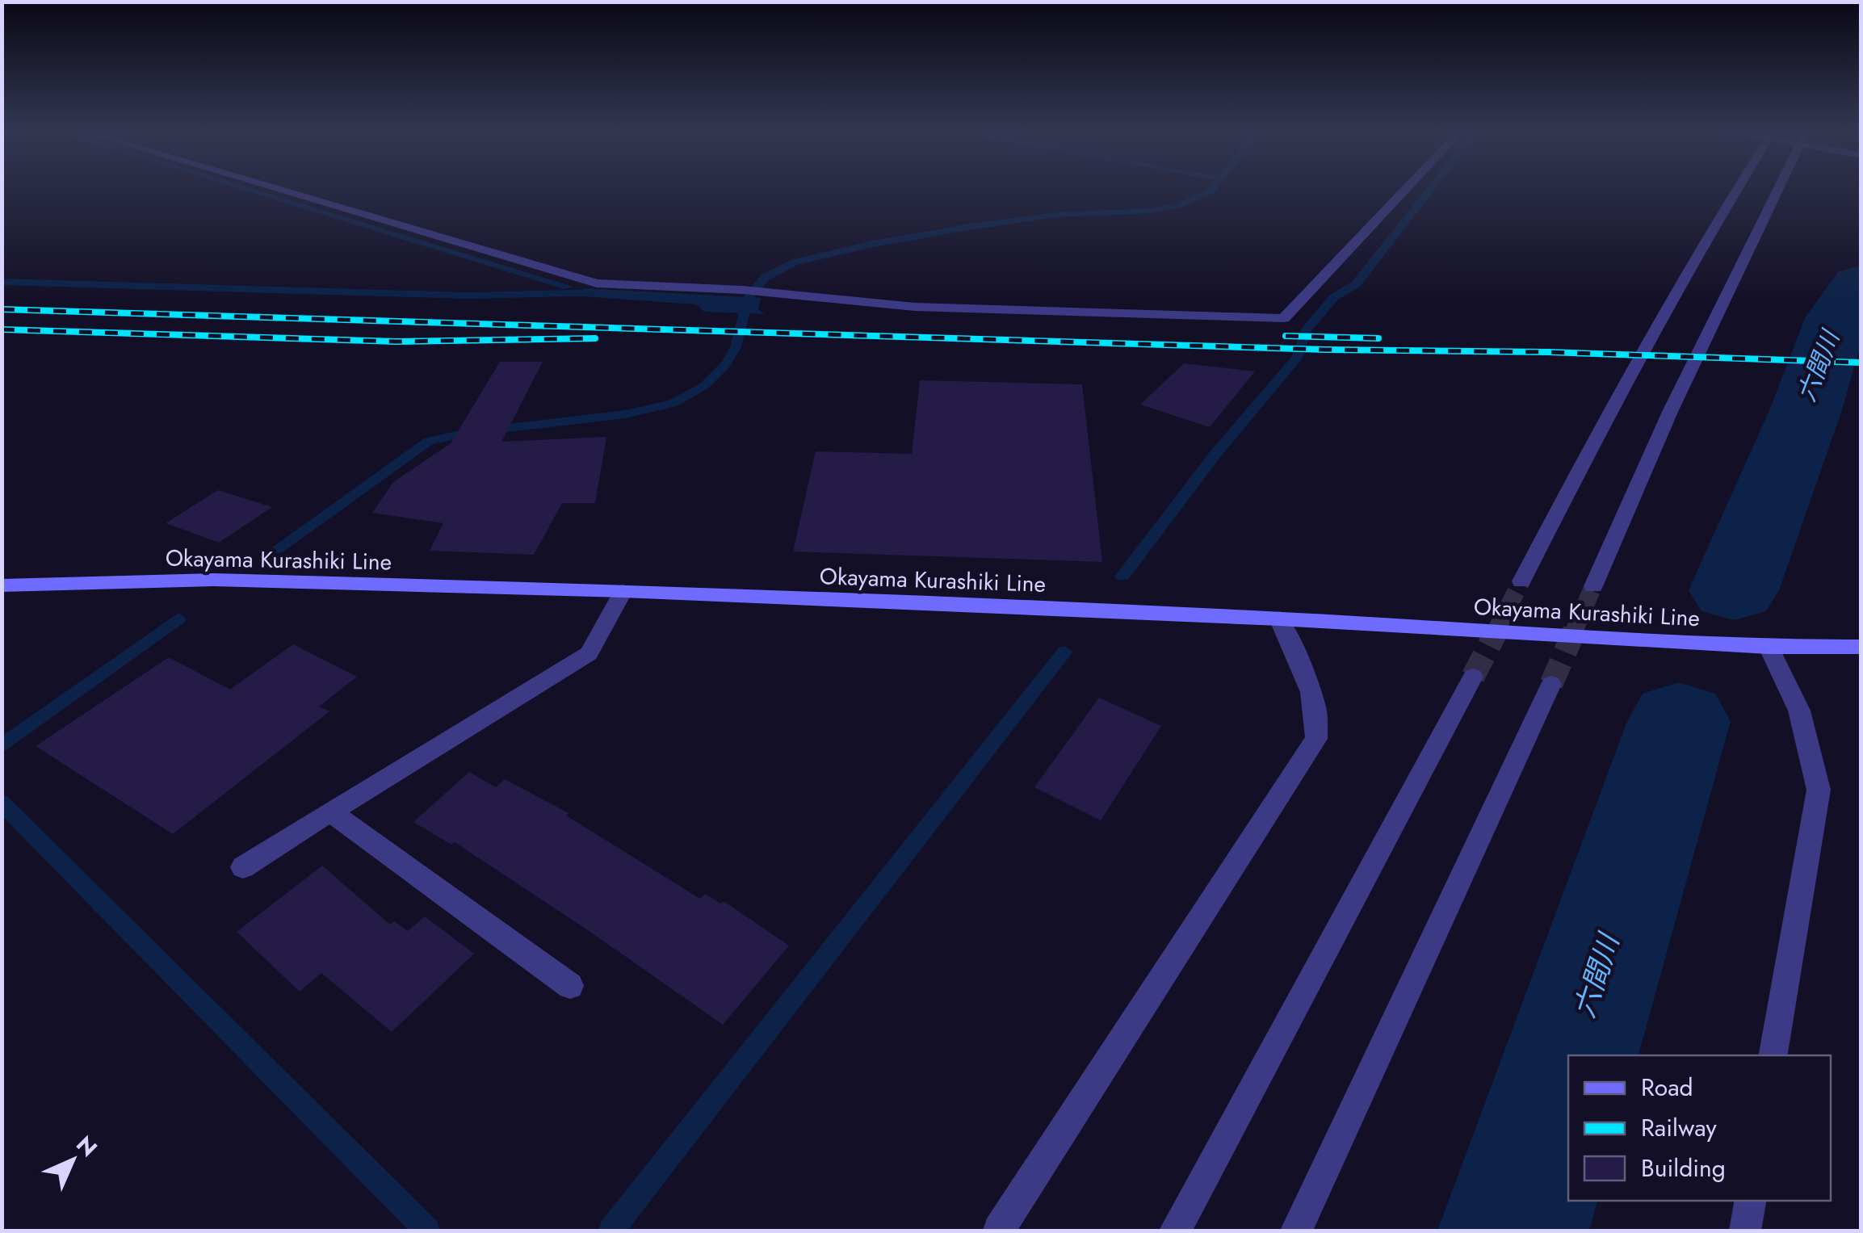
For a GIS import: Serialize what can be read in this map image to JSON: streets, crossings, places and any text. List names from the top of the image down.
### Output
{
  "streets": {
    "main road": ["Okayama Kurashiki Line"]
  },
  "water": ["六間川"],
  "legend": ["Road", "Railway", "Building"],
  "north": "top right"
}
